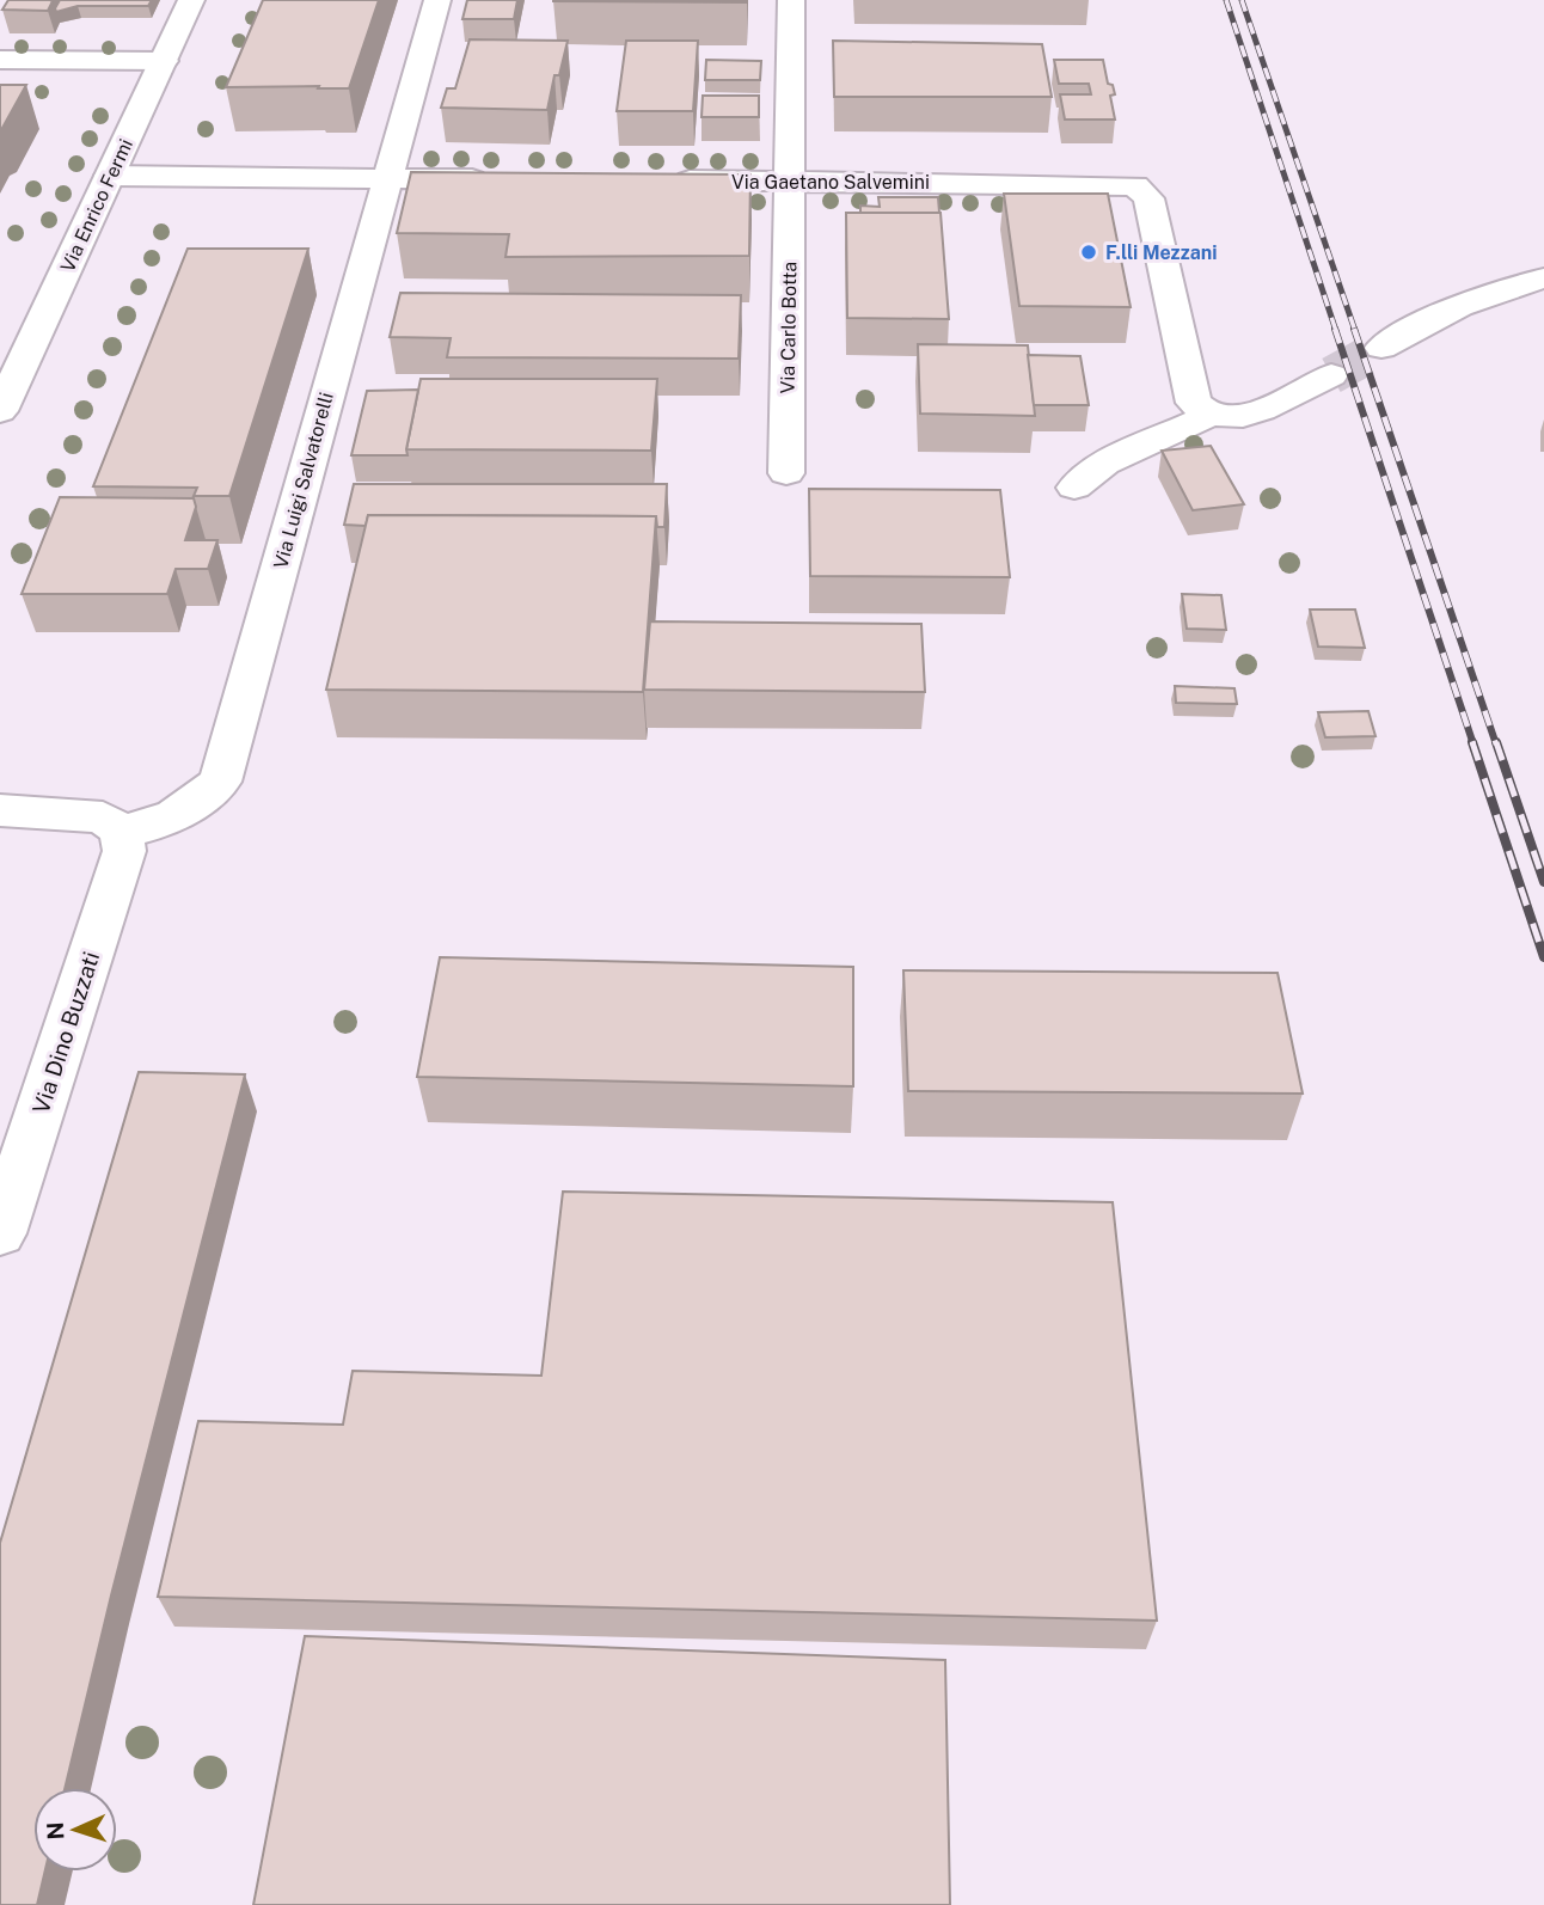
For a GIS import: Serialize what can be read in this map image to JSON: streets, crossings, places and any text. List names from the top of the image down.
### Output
{
  "streets": {
    "street": [
      "Via Gaetano Salvemini",
      "Via Enrico Fermi",
      "Via Carlo Botta",
      "Via Luigi Salvatorelli",
      "Via Dino Buzzati"
    ]
  },
  "crossings": [
    ["Via Gaetano Salvemini", "Via Carlo Botta"],
    ["Via Luigi Salvatorelli", "Via Dino Buzzati"]
  ],
  "places": ["F.lli Mezzani"],
  "north": "left"
}
